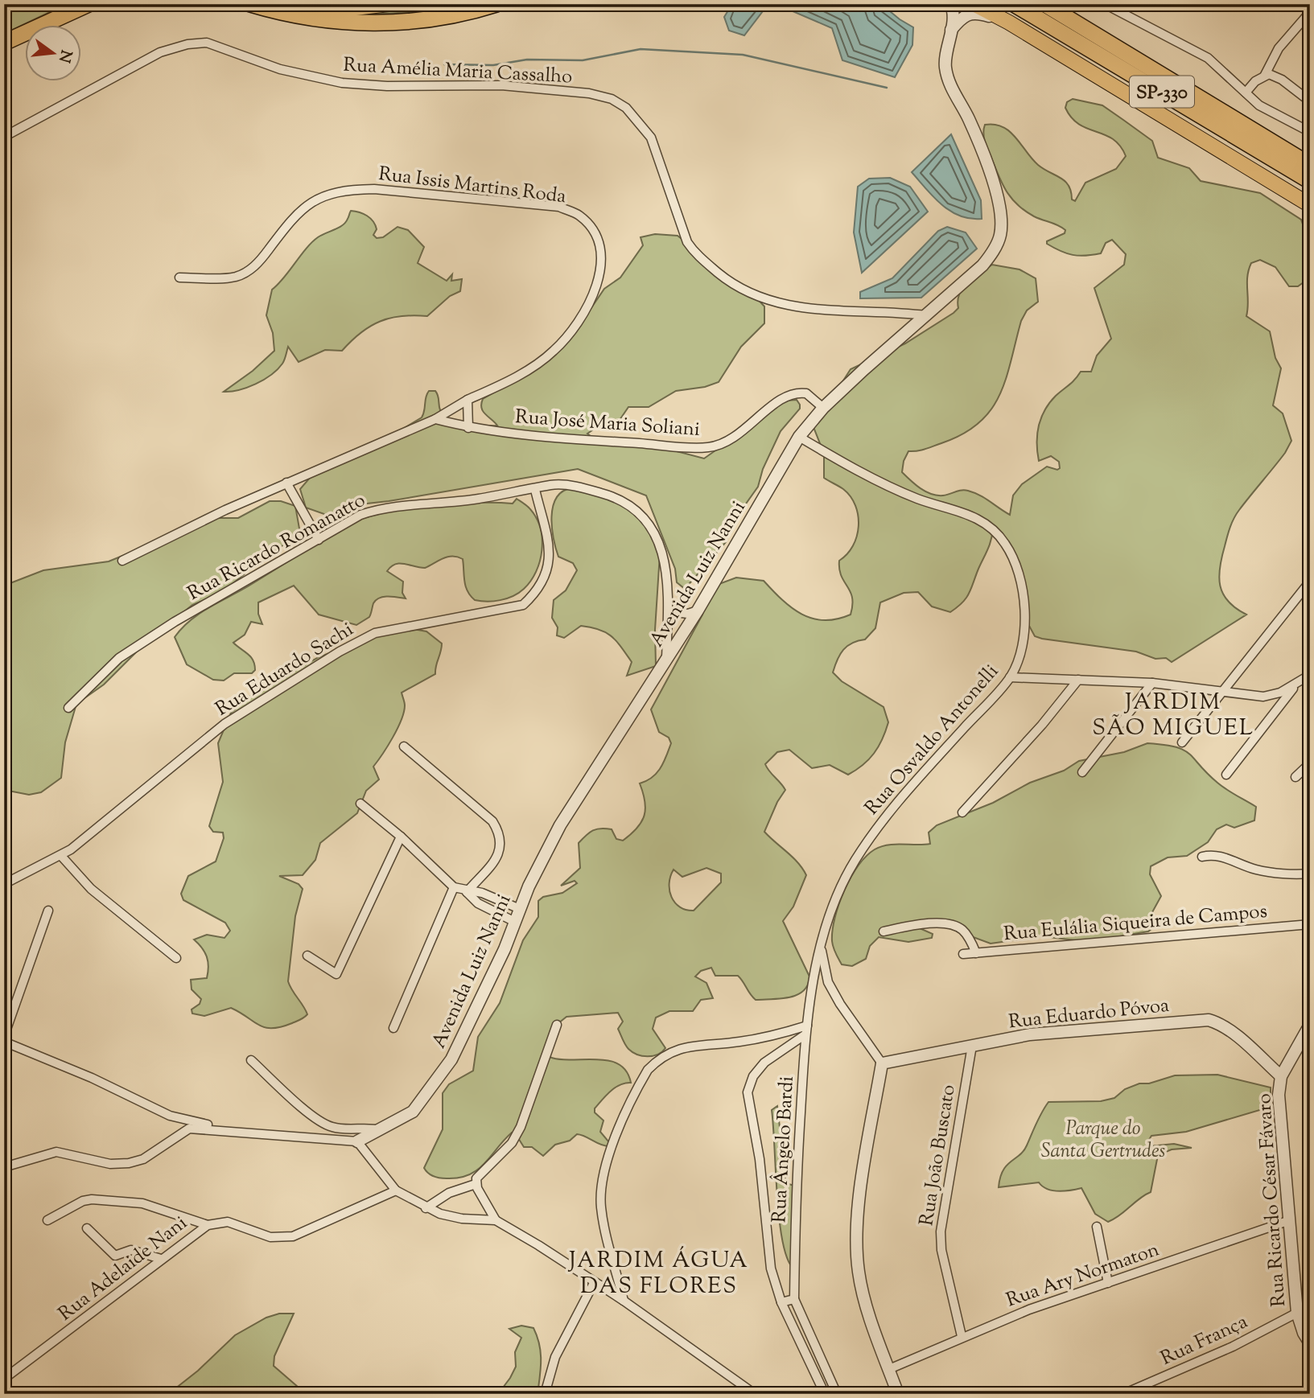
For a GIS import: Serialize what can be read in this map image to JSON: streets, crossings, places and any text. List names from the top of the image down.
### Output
{
  "streets": {
    "highway": ["SP-330"],
    "street": [
      "Rua Amélia Maria Cassalho",
      "Rua Issis Martins Roda",
      "Rua José Maria Soliani",
      "Rua Ricardo Romanatto",
      "Avenida Luiz Nanni",
      "Rua Eduardo Sachi",
      "Rua Osvaldo Antonelli",
      "Rua Eulália Siqueira de Campos",
      "Rua Eduardo Póvoa",
      "Rua Ângelo Bardi",
      "Rua João Buscato",
      "Rua Ricardo César Fávaro",
      "Rua Adelaide Nani",
      "Rua Ary Normaton",
      "Rua França"
    ]
  },
  "crossings": [
    ["Rua Amélia Maria Cassalho", "Avenida Luiz Nanni"],
    ["Rua José Maria Soliani", "Avenida Luiz Nanni"],
    ["Rua Ricardo Romanatto", "Avenida Luiz Nanni"],
    ["Rua Ricardo Romanatto", "Rua Eduardo Sachi"],
    ["Avenida Luiz Nanni", "Rua Osvaldo Antonelli"],
    ["Rua Osvaldo Antonelli", "Rua Ângelo Bardi"],
    ["Rua Eduardo Póvoa", "Rua João Buscato"],
    ["Rua Eduardo Póvoa", "Rua Ricardo César Fávaro"],
    ["Rua João Buscato", "Rua Ary Normaton"],
    ["Rua Ricardo César Fávaro", "Rua Ary Normaton"],
    ["Rua Ricardo César Fávaro", "Rua França"]
  ],
  "districts": ["JARDIM SÃO MIGUEL", "JARDIM ÁGUA DAS FLORES"],
  "parks": ["Parque do Santa Gertrudes"],
  "north": "right"
}
